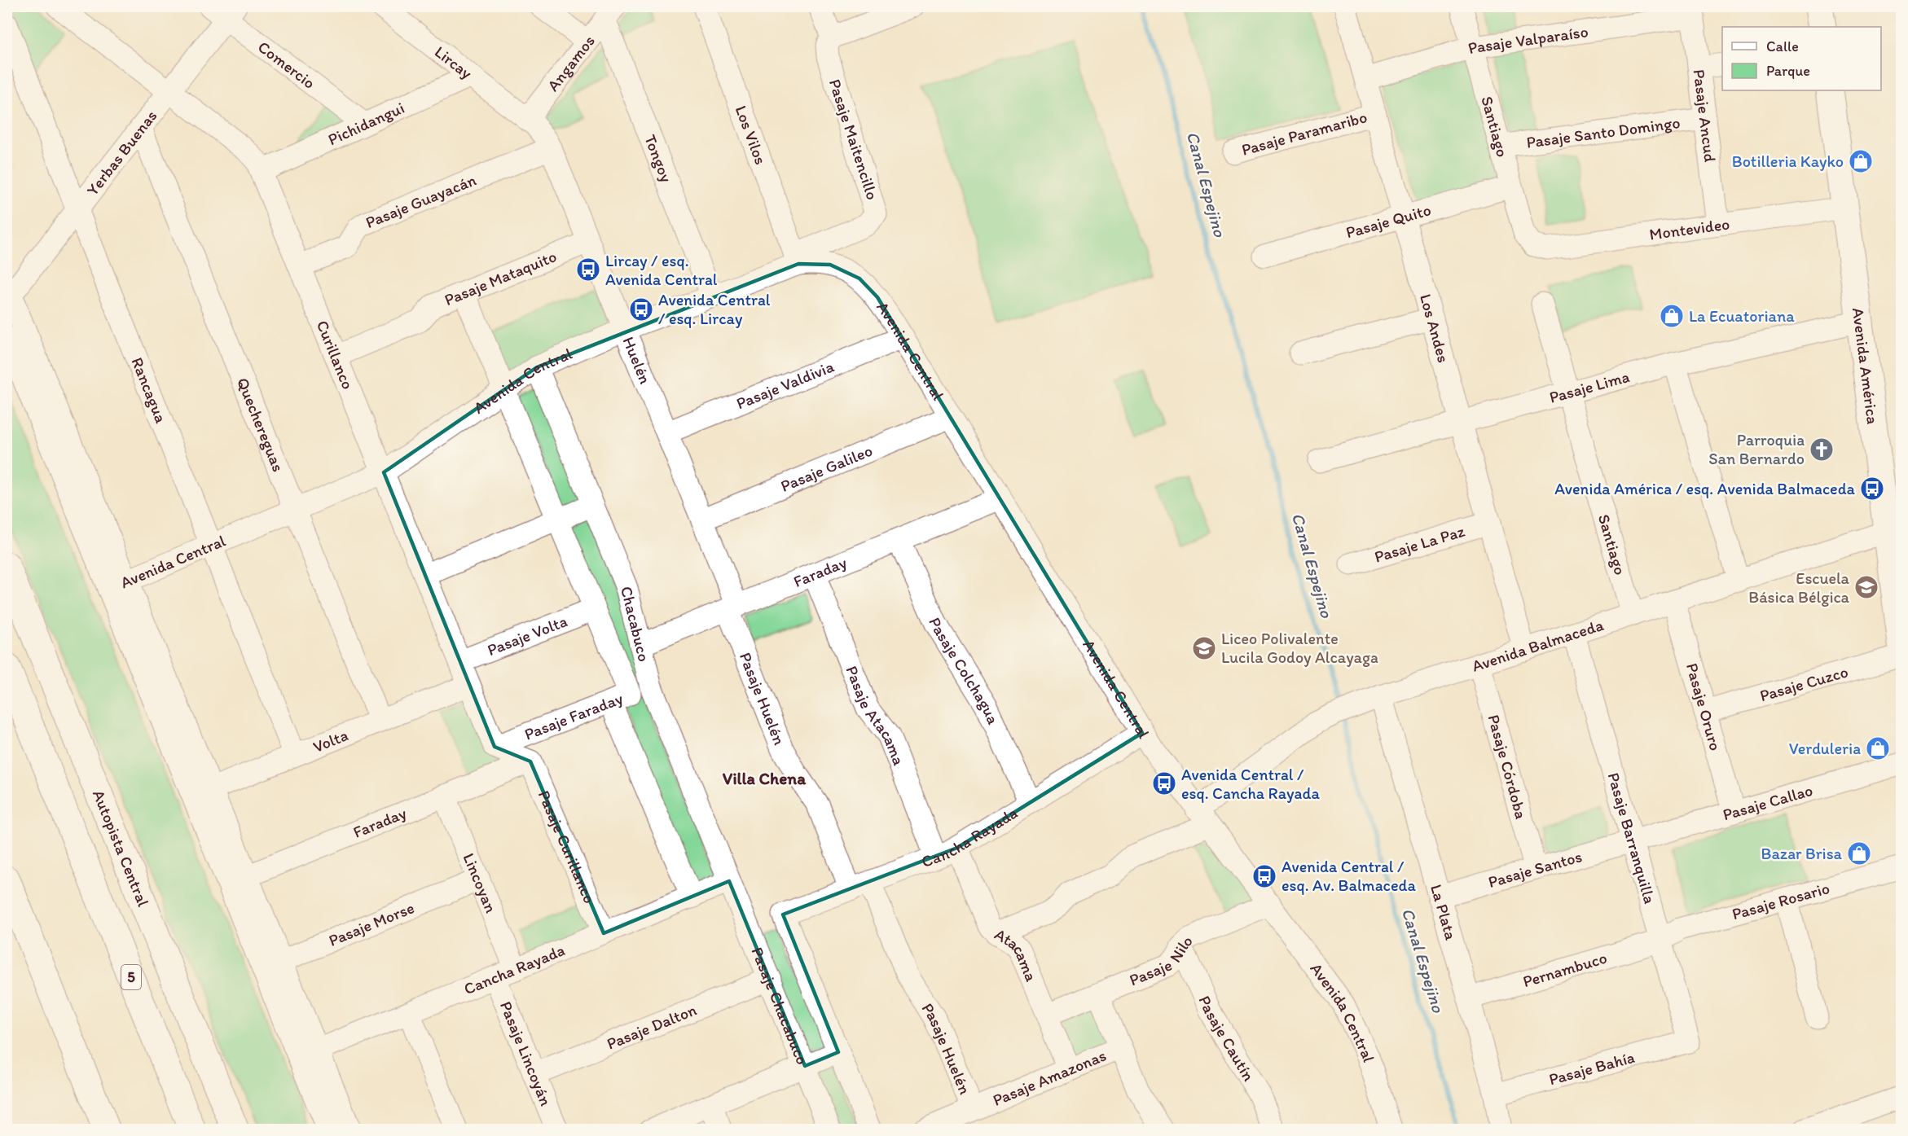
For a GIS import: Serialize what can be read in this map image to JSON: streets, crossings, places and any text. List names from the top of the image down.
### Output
{
  "streets": {
    "main road": ["Avenida América", "Autopista Central", "5"],
    "street": [
      "Pasaje Valparaíso",
      "Lircay",
      "Angamos",
      "Comercio",
      "Pasaje Ancud",
      "Pichidangui",
      "Santiago",
      "Pasaje Santo Domingo",
      "Pasaje Paramaribo",
      "Los Vilos",
      "Pasaje Maitencillo",
      "Yerbas Buenas",
      "Tongoy",
      "Pasaje Guayacán",
      "Pasaje Quito",
      "Montevideo",
      "Pasaje Mataquito",
      "Los Andes",
      "Avenida Central",
      "Curillanco",
      "Huelén",
      "Pasaje Valdivia",
      "Pasaje Lima",
      "Rancagua",
      "Quechereguas",
      "Pasaje Galileo",
      "Pasaje La Paz",
      "Faraday",
      "Chacabuco",
      "Pasaje Volta",
      "Avenida Balmaceda",
      "Pasaje Colchagua",
      "Pasaje Cuzco",
      "Pasaje Huelén",
      "Pasaje Oruro",
      "Pasaje Atacama",
      "Pasaje Faraday",
      "Volta",
      "Pasaje Córdoba",
      "Pasaje Callao",
      "Cancha Rayada",
      "Pasaje Barranquilla",
      "Pasaje Curillanco",
      "Pasaje Santos",
      "Lincoyan",
      "Pasaje Rosario",
      "La Plata",
      "Pasaje Morse",
      "Atacama",
      "Pasaje Nilo",
      "Pernambuco",
      "Pasaje Chacabuco",
      "Pasaje Dalton",
      "Pasaje Cautín",
      "Pasaje Lincoyán",
      "Pasaje Bahía",
      "Pasaje Amazonas"
    ]
  },
  "crossings": [
    ["Pasaje Valparaíso", "Pasaje Ancud"],
    ["Pasaje Valparaíso", "Santiago"],
    ["Pasaje Valparaíso", "Los Andes"],
    ["Lircay", "Angamos"],
    ["Lircay", "Pichidangui"],
    ["Lircay", "Huelén"],
    ["Angamos", "Tongoy"],
    ["Angamos", "Huelén"],
    ["Comercio", "Pichidangui"],
    ["Comercio", "Yerbas Buenas"],
    ["Pasaje Ancud", "Pasaje Santo Domingo"],
    ["Pasaje Ancud", "Montevideo"],
    ["Pichidangui", "Curillanco"],
    ["Santiago", "Pasaje Santo Domingo"],
    ["Santiago", "Pasaje Quito"],
    ["Santiago", "Montevideo"],
    ["Santiago", "Pasaje Lima"],
    ["Santiago", "Avenida Balmaceda"],
    ["Pasaje Paramaribo", "Los Andes"],
    ["Los Vilos", "Pasaje Maitencillo"],
    ["Los Vilos", "Avenida Central"],
    ["Pasaje Maitencillo", "Avenida Central"],
    ["Yerbas Buenas", "Curillanco"],
    ["Yerbas Buenas", "Rancagua"],
    ["Yerbas Buenas", "Quechereguas"],
    ["Tongoy", "Avenida Central"],
    ["Pasaje Guayacán", "Curillanco"],
    ["Pasaje Guayacán", "Huelén"],
    ["Pasaje Quito", "Los Andes"],
    ["Montevideo", "Avenida América"],
    ["Pasaje Mataquito", "Curillanco"],
    ["Pasaje Mataquito", "Huelén"],
    ["Pasaje Mataquito", "Chacabuco"],
    ["Los Andes", "Pasaje Lima"],
    ["Los Andes", "Pasaje La Paz"],
    ["Los Andes", "Avenida Balmaceda"],
    ["Avenida Central", "Curillanco"],
    ["Avenida Central", "Huelén"],
    ["Avenida Central", "Pasaje Valdivia"],
    ["Avenida Central", "Rancagua"],
    ["Avenida Central", "Quechereguas"],
    ["Avenida Central", "Pasaje Galileo"],
    ["Avenida Central", "Faraday"],
    ["Avenida Central", "Chacabuco"],
    ["Avenida Central", "Avenida Balmaceda"],
    ["Avenida Central", "Cancha Rayada"],
    ["Avenida Central", "Pasaje Nilo"],
    ["Curillanco", "Pasaje Volta"],
    ["Curillanco", "Pasaje Faraday"],
    ["Curillanco", "Volta"],
    ["Huelén", "Pasaje Valdivia"],
    ["Huelén", "Pasaje Galileo"],
    ["Huelén", "Faraday"],
    ["Huelén", "Pasaje Huelén"],
    ["Avenida América", "Pasaje Lima"],
    ["Avenida América", "Avenida Balmaceda"],
    ["Rancagua", "Volta"],
    ["Quechereguas", "Volta"],
    ["Faraday", "Chacabuco"],
    ["Faraday", "Pasaje Colchagua"],
    ["Faraday", "Pasaje Huelén"],
    ["Faraday", "Pasaje Atacama"],
    ["Faraday", "Pasaje Curillanco"],
    ["Faraday", "Lincoyan"],
    ["Chacabuco", "Pasaje Volta"],
    ["Chacabuco", "Pasaje Faraday"],
    ["Chacabuco", "Cancha Rayada"],
    ["Chacabuco", "Pasaje Chacabuco"],
    ["Avenida Balmaceda", "Pasaje Oruro"],
    ["Avenida Balmaceda", "Pasaje Córdoba"],
    ["Avenida Balmaceda", "Pasaje Barranquilla"],
    ["Avenida Balmaceda", "La Plata"],
    ["Avenida Balmaceda", "Atacama"],
    ["Pasaje Colchagua", "Cancha Rayada"],
    ["Pasaje Cuzco", "Pasaje Oruro"],
    ["Pasaje Huelén", "Cancha Rayada"],
    ["Pasaje Huelén", "Pasaje Amazonas"],
    ["Pasaje Oruro", "Pasaje Callao"],
    ["Pasaje Atacama", "Cancha Rayada"],
    ["Pasaje Córdoba", "Pasaje Santos"],
    ["Pasaje Callao", "Pasaje Barranquilla"],
    ["Pasaje Callao", "Pasaje Santos"],
    ["Cancha Rayada", "Pasaje Curillanco"],
    ["Cancha Rayada", "Lincoyan"],
    ["Cancha Rayada", "Atacama"],
    ["Cancha Rayada", "Pasaje Chacabuco"],
    ["Cancha Rayada", "Pasaje Lincoyán"],
    ["Pasaje Barranquilla", "Pasaje Santos"],
    ["Pasaje Barranquilla", "Pasaje Rosario"],
    ["Pasaje Barranquilla", "Pernambuco"],
    ["Pasaje Barranquilla", "Pasaje Bahía"],
    ["Pasaje Santos", "La Plata"],
    ["Lincoyan", "Pasaje Morse"],
    ["Pasaje Rosario", "Pernambuco"],
    ["La Plata", "Pernambuco"],
    ["La Plata", "Pasaje Bahía"],
    ["Atacama", "Pasaje Nilo"],
    ["Atacama", "Pasaje Amazonas"],
    ["Pasaje Nilo", "Pasaje Cautín"],
    ["Pasaje Chacabuco", "Pasaje Dalton"],
    ["Pasaje Dalton", "Pasaje Lincoyán"]
  ],
  "districts": ["Villa Chena"],
  "water": ["Canal Espejino"],
  "places": {
    "shop": [
      "Botilleria Kayko",
      "La Ecuatoriana",
      "Verduleria",
      "Bazar Brisa"
    ],
    "bus stop": [
      "Lircay / esq. Avenida Central",
      "Avenida Central / esq. Lircay",
      "Avenida América / esq. Avenida Balmaceda",
      "Avenida Central / esq. Cancha Rayada",
      "Avenida Central / esq. Av. Balmaceda"
    ],
    "church": ["Parroquia San Bernardo"],
    "school or university": ["Escuela Básica Bélgica", "Liceo Polivalente Lucila Godoy Alcayaga"]
  },
  "legend": ["Calle", "Parque"]
}
